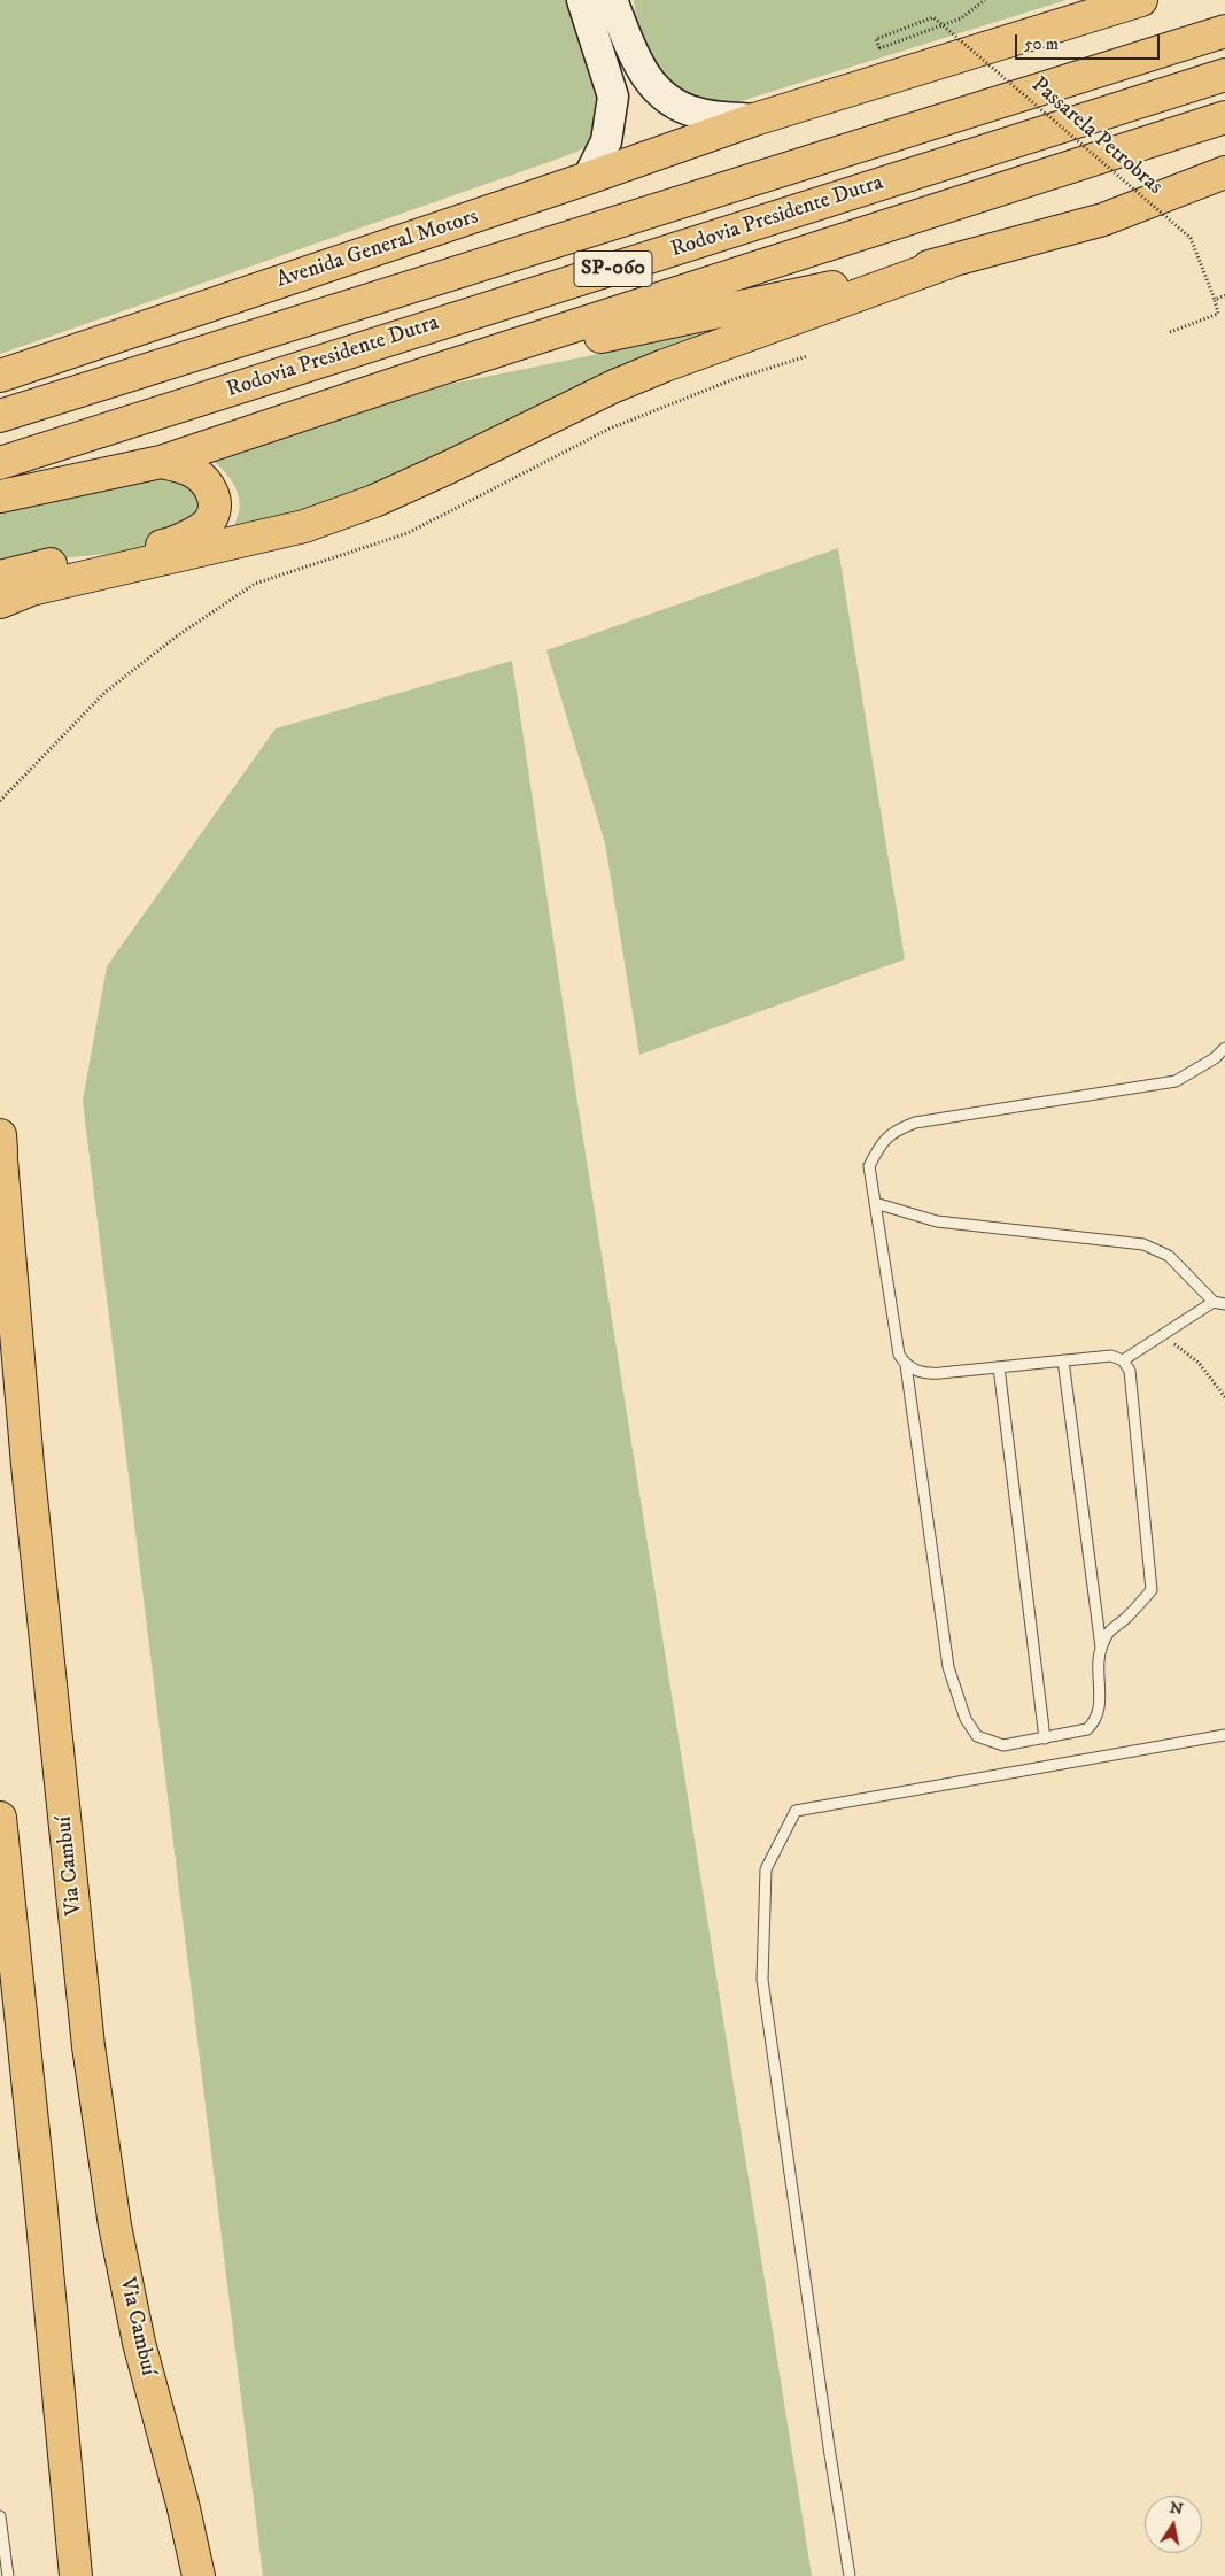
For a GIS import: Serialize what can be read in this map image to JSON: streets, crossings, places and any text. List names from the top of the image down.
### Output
{
  "streets": {
    "main road": [
      "Rodovia Presidente Dutra",
      "Avenida General Motors",
      "SP-060",
      "Via Cambuí"
    ],
    "path": ["Passarela Petrobras"]
  },
  "scale_bar": "50 m",
  "north": "top"
}
